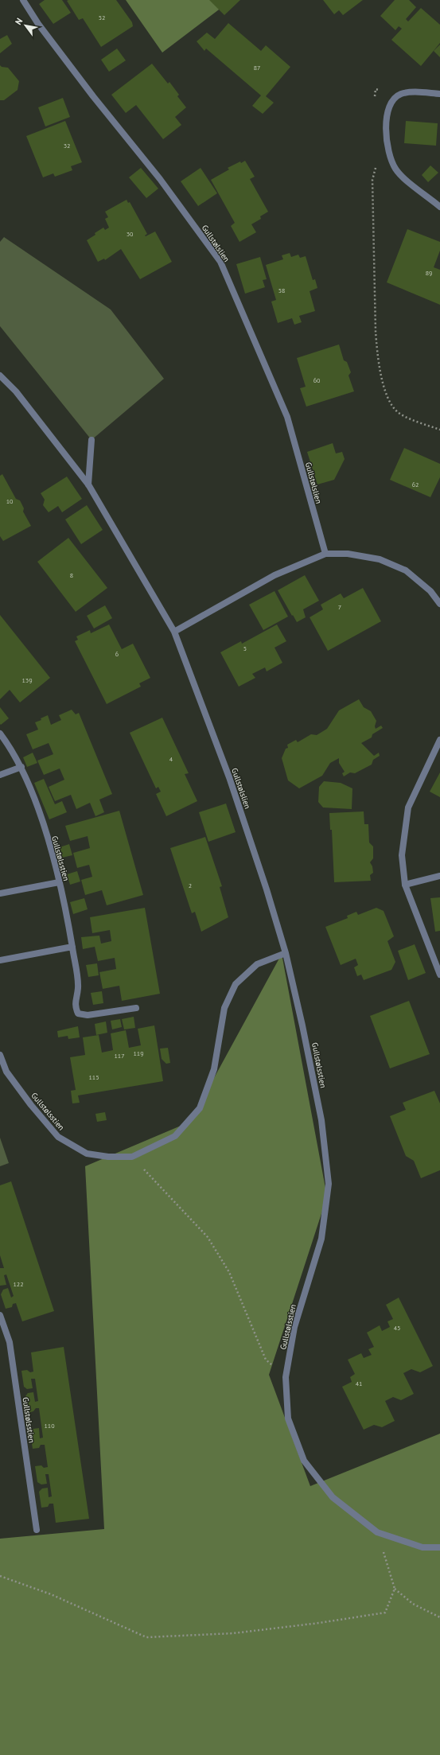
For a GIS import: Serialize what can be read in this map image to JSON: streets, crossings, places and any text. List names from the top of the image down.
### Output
{
  "streets": {
    "street": ["Gullstølslien", "Gullstølsstien"]
  },
  "crossings": [
    ["Gullstølslien", "Gullstølsstien"]
  ],
  "house_numbers": [
    "52",
    "87",
    "32",
    "30",
    "89",
    "58",
    "60",
    "62",
    "10",
    "8",
    "7",
    "5",
    "6",
    "139",
    "4",
    "2",
    "119",
    "117",
    "115",
    "122",
    "45",
    "41",
    "110"
  ],
  "north": "top left"
}
